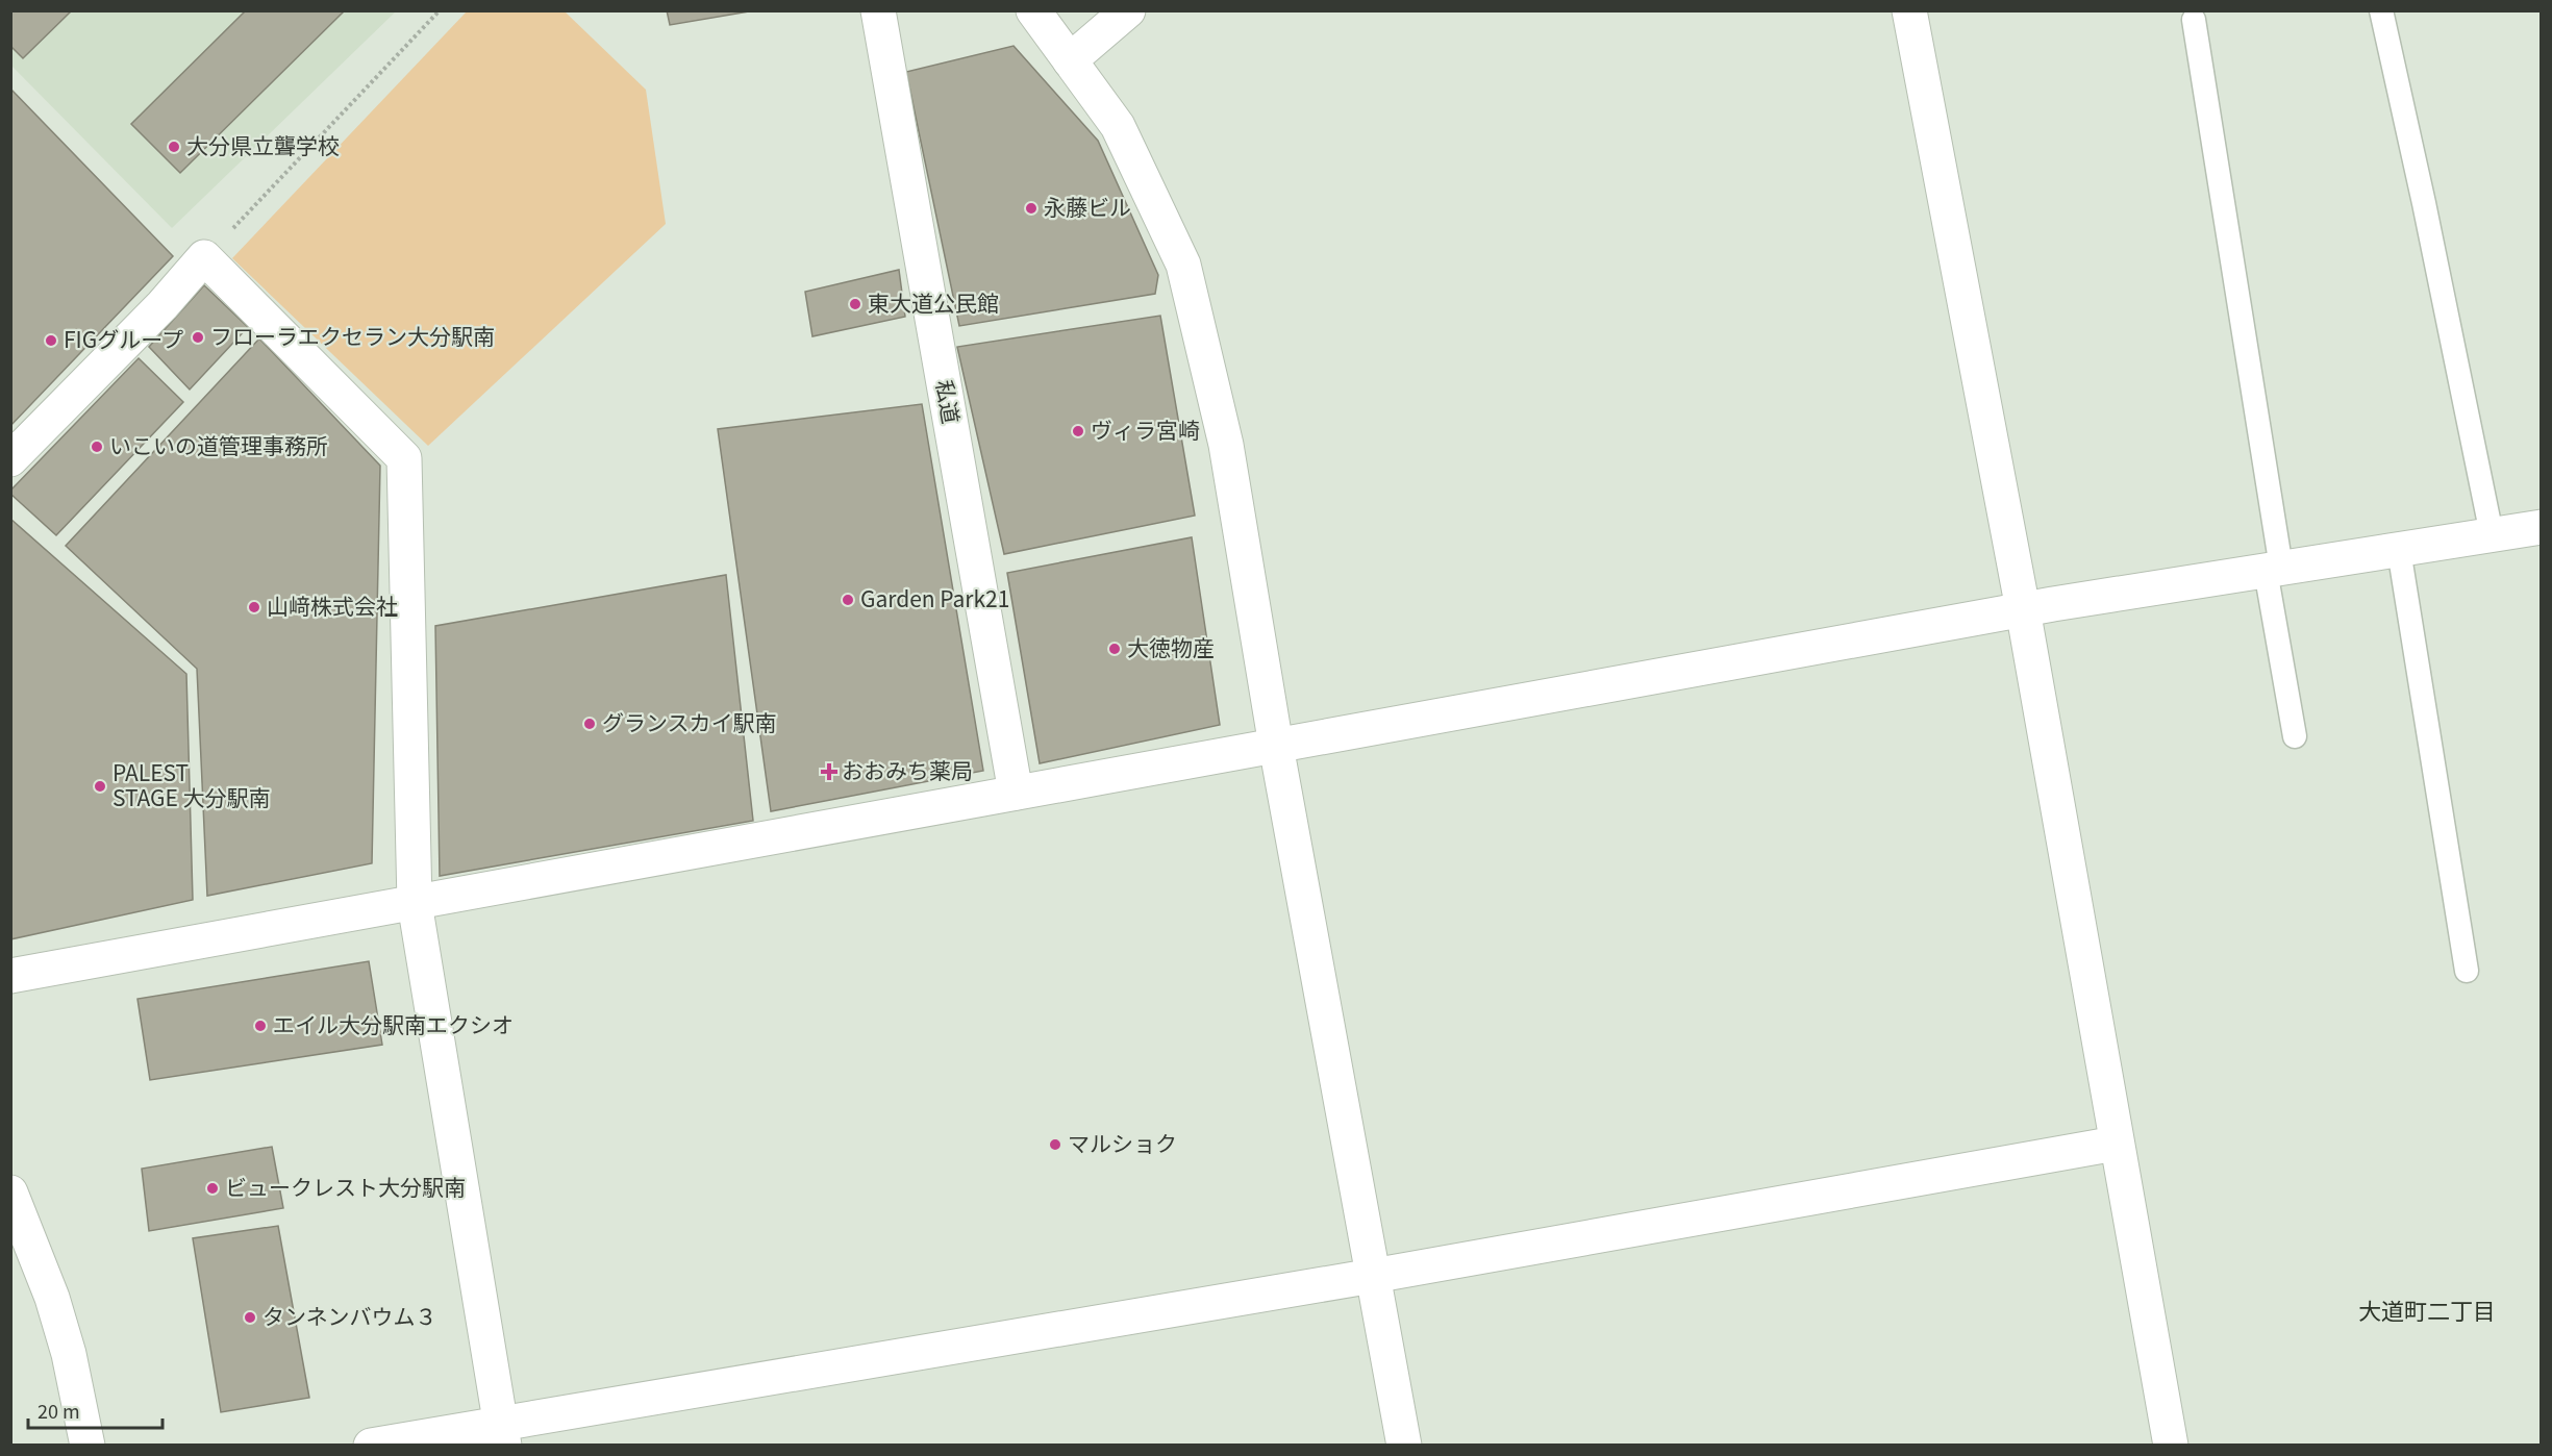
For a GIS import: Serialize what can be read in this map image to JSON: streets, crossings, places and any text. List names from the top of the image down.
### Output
{
  "streets": {
    "street": ["私道"]
  },
  "districts": ["大道町二丁目"],
  "places": {
    "other": [
      "大分県立聾学校",
      "永藤ビル",
      "東大道公民館",
      "フローラエクセラン大分駅南",
      "FIGグループ",
      "ヴィラ宮崎",
      "いこいの道管理事務所",
      "Garden Park21",
      "山﨑株式会社",
      "大徳物産",
      "グランスカイ駅南",
      "PALEST STAGE 大分駅南",
      "エイル大分駅南エクシオ",
      "マルショク",
      "ビュークレスト大分駅南",
      "タンネンバウム３"
    ],
    "health": ["おおみち薬局"]
  },
  "scale_bar": "20 m"
}
